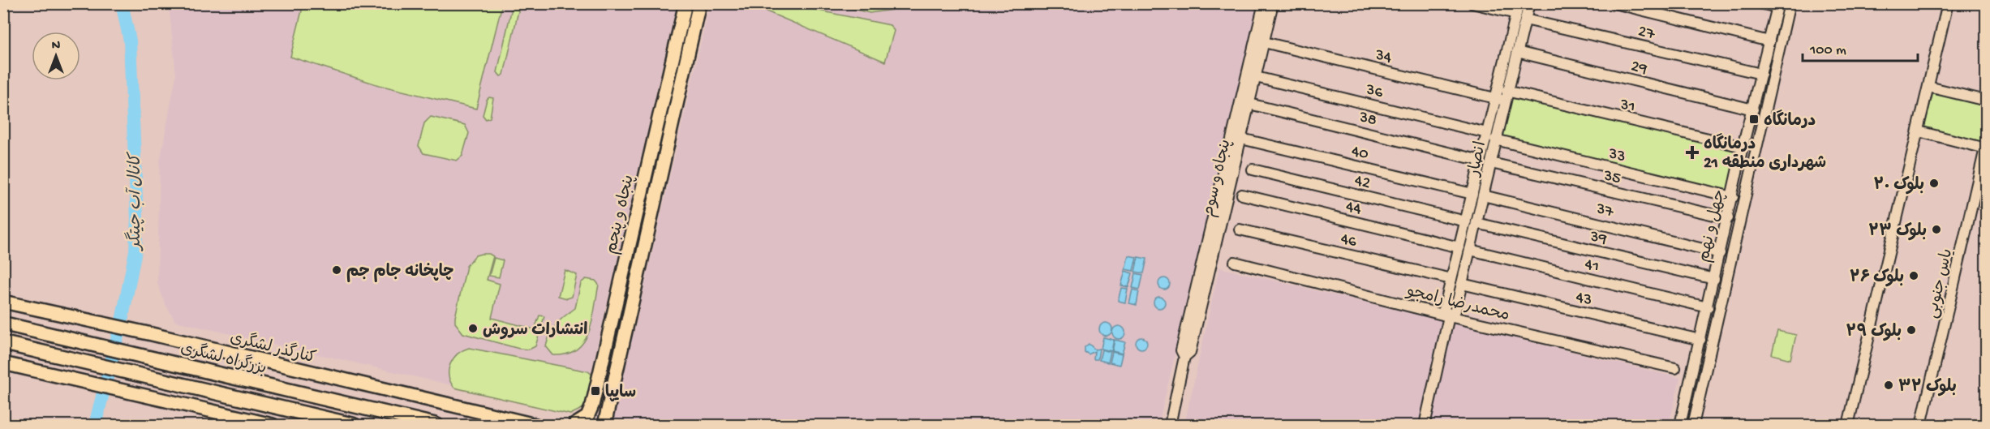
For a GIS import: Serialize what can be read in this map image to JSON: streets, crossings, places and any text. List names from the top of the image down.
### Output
{
  "streets": {
    "highway": ["بزرگراه لشگری"],
    "main road": ["پنجاه و پنجم", "کنارگذر لشگری"],
    "street": [
      "27",
      "34",
      "29",
      "36",
      "31",
      "38",
      "40",
      "33",
      "انصار",
      "35",
      "پنجاه و سوم",
      "42",
      "44",
      "37",
      "چهل و نهم",
      "39",
      "46",
      "41",
      "یاس جنوبی",
      "43",
      "محمدرضا رامجو"
    ]
  },
  "crossings": [
    ["27", "انصار"],
    ["27", "چهل و نهم"],
    ["34", "31"],
    ["34", "انصار"],
    ["34", "پنجاه و سوم"],
    ["29", "انصار"],
    ["29", "چهل و نهم"],
    ["36", "33"],
    ["36", "انصار"],
    ["36", "پنجاه و سوم"],
    ["31", "انصار"],
    ["31", "چهل و نهم"],
    ["38", "انصار"],
    ["38", "پنجاه و سوم"],
    ["40", "انصار"],
    ["40", "پنجاه و سوم"],
    ["33", "انصار"],
    ["33", "چهل و نهم"],
    ["انصار", "35"],
    ["انصار", "42"],
    ["انصار", "44"],
    ["انصار", "37"],
    ["انصار", "39"],
    ["انصار", "46"],
    ["انصار", "41"],
    ["انصار", "43"],
    ["انصار", "محمدرضا رامجو"],
    ["35", "چهل و نهم"],
    ["37", "چهل و نهم"],
    ["چهل و نهم", "39"],
    ["چهل و نهم", "41"],
    ["چهل و نهم", "43"]
  ],
  "water": ["کانال آب چیتگر"],
  "places": {
    "transit": ["درمانگاه", "سایپا"],
    "health": ["درمانگاه شهرداری منطقه 21"],
    "other": [
      "بلوک ۲۰",
      "بلوک ۲۳",
      "چاپخانه جام جم",
      "بلوک ۲۶",
      "انتشارات سروش",
      "بلوک ۲۹",
      "بلوک ۳۲"
    ]
  },
  "scale_bar": "100 m",
  "north": "top"
}
